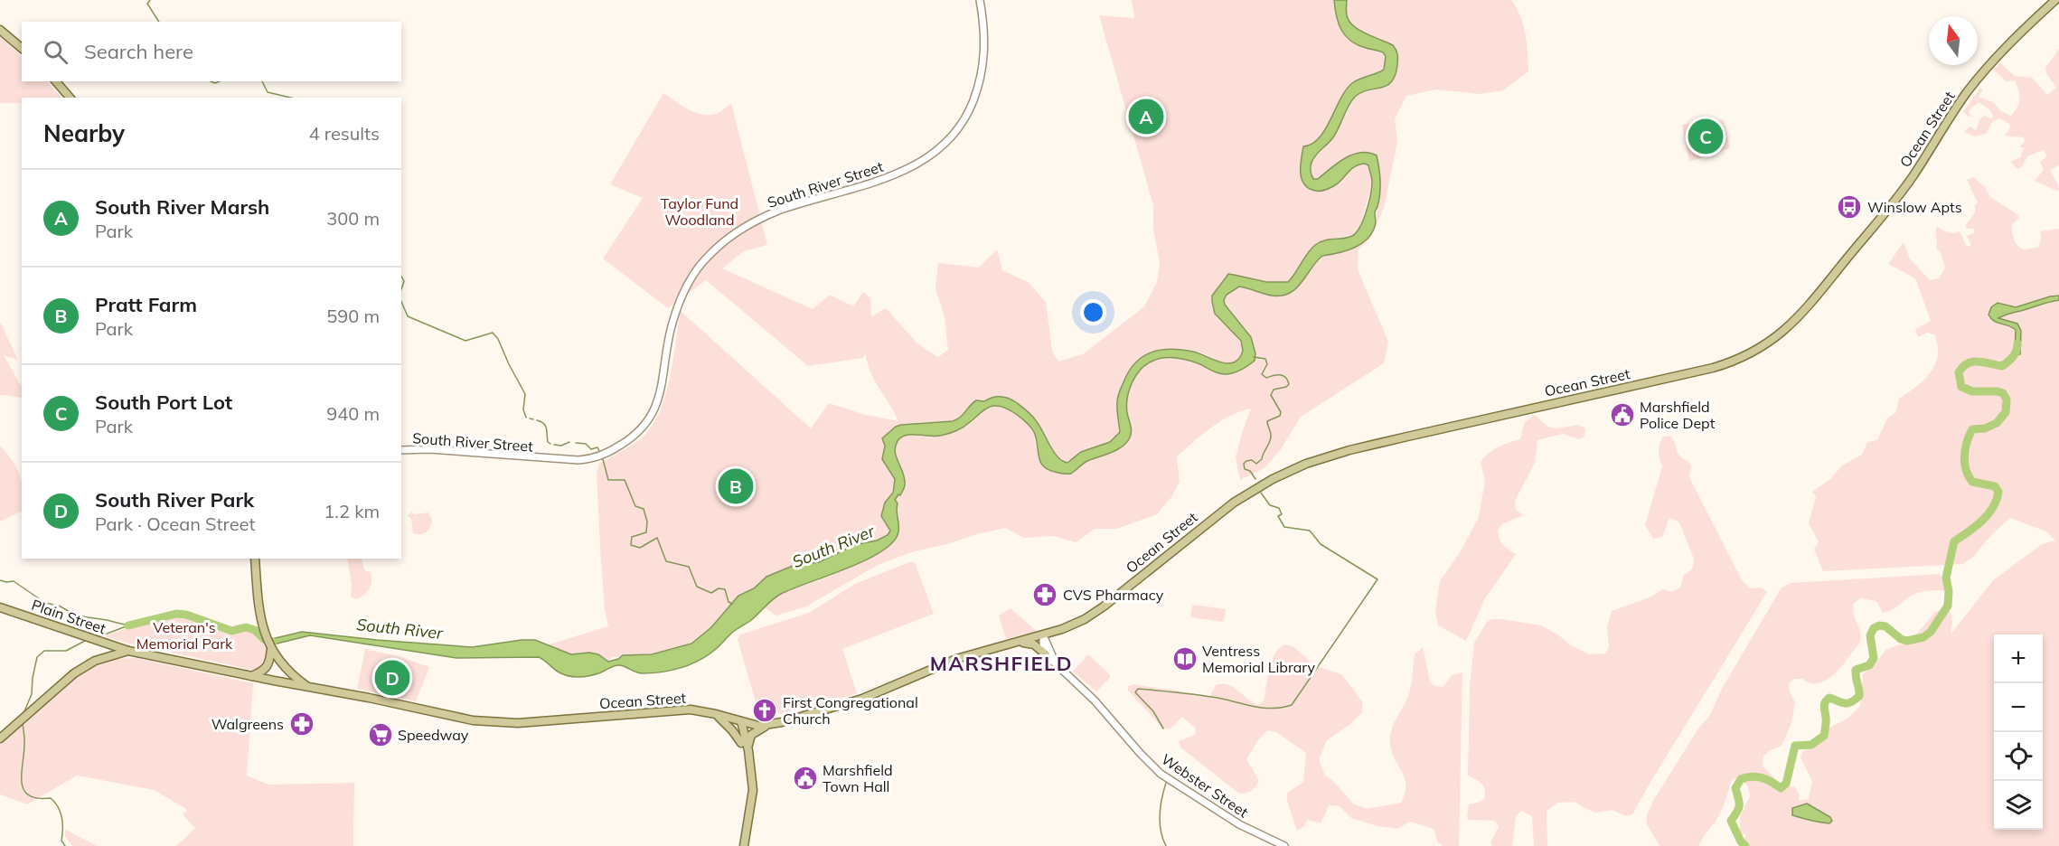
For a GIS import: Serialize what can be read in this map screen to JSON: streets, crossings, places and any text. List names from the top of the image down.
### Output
{
  "streets": {
    "main road": ["Ocean Street", "Plain Street"],
    "street": ["South River Street", "Webster Street"]
  },
  "crossings": [
    ["Ocean Street", "Plain Street"],
    ["Ocean Street", "Webster Street"]
  ],
  "districts": ["MARSHFIELD"],
  "water": ["South River"],
  "parks": ["Taylor Fund Woodland", "Veteran's Memorial Park"],
  "places": {
    "bus stop": ["Winslow Apts"],
    "public building": ["Marshfield Police Dept", "Marshfield Town Hall"],
    "pharmacy": ["CVS Pharmacy", "Walgreens"],
    "library": ["Ventress Memorial Library"],
    "church": ["First Congregational Church"],
    "supermarket": ["Speedway"]
  },
  "north": "top",
  "page": {
    "search": "Search here",
    "pins": [
      "A",
      "C",
      "B",
      "D"
    ],
    "heading": ["Nearby", "4 results"],
    "list": [
      {
        "mark": "A",
        "name": "South River Marsh",
        "note": "Park",
        "value": "300 m"
      },
      {
        "mark": "B",
        "name": "Pratt Farm",
        "note": "Park",
        "value": "590 m"
      },
      {
        "mark": "C",
        "name": "South Port Lot",
        "note": "Park",
        "value": "940 m"
      },
      {
        "mark": "D",
        "name": "South River Park",
        "note": "Park · Ocean Street",
        "value": "1.2 km"
      }
    ],
    "map_buttons": ["+", "−"]
  }
}
